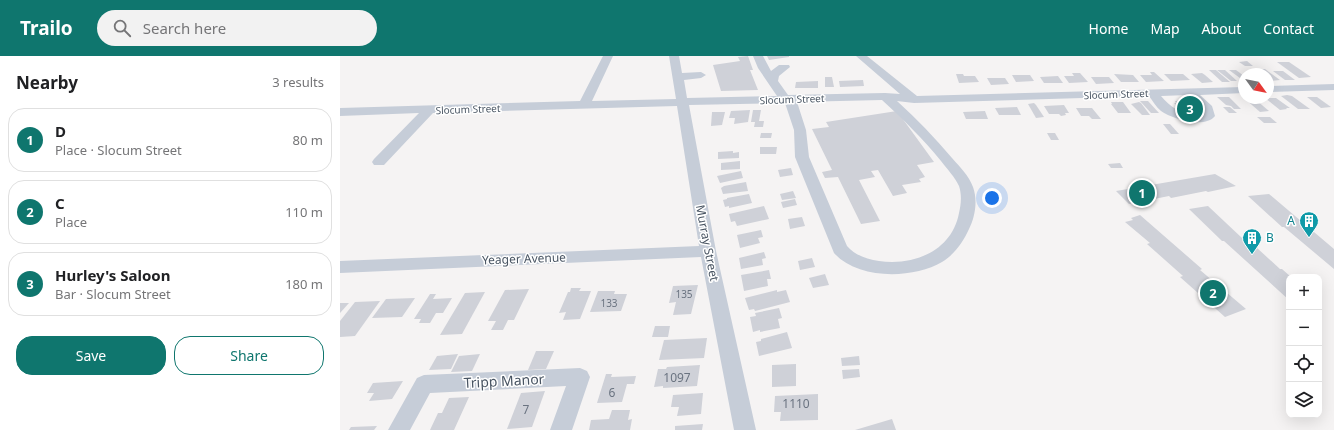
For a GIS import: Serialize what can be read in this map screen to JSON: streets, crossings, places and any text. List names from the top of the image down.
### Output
{
  "streets": {
    "street": [
      "Slocum Street",
      "Murray Street",
      "Yeager Avenue",
      "Tripp Manor"
    ]
  },
  "crossings": [
    ["Slocum Street", "Murray Street"],
    ["Murray Street", "Yeager Avenue"]
  ],
  "places": {
    "building": ["A", "B"]
  },
  "house_numbers": [
    "135",
    "133",
    "1097",
    "6",
    "1110",
    "7"
  ],
  "north": "bottom right",
  "page": {
    "header": "Trailo",
    "search": "Search here",
    "nav": [
      "Home",
      "Map",
      "About",
      "Contact"
    ],
    "heading": ["Nearby", "3 results"],
    "pins": ["3", "1", "2"],
    "list": [
      {
        "mark": "1",
        "name": "D",
        "note": "Place · Slocum Street",
        "value": "80 m"
      },
      {
        "mark": "2",
        "name": "C",
        "note": "Place",
        "value": "110 m"
      },
      {
        "mark": "3",
        "name": "Hurley's Saloon",
        "note": "Bar · Slocum Street",
        "value": "180 m"
      }
    ],
    "map_buttons": ["+", "−"],
    "buttons": ["Save", "Share"]
  }
}
